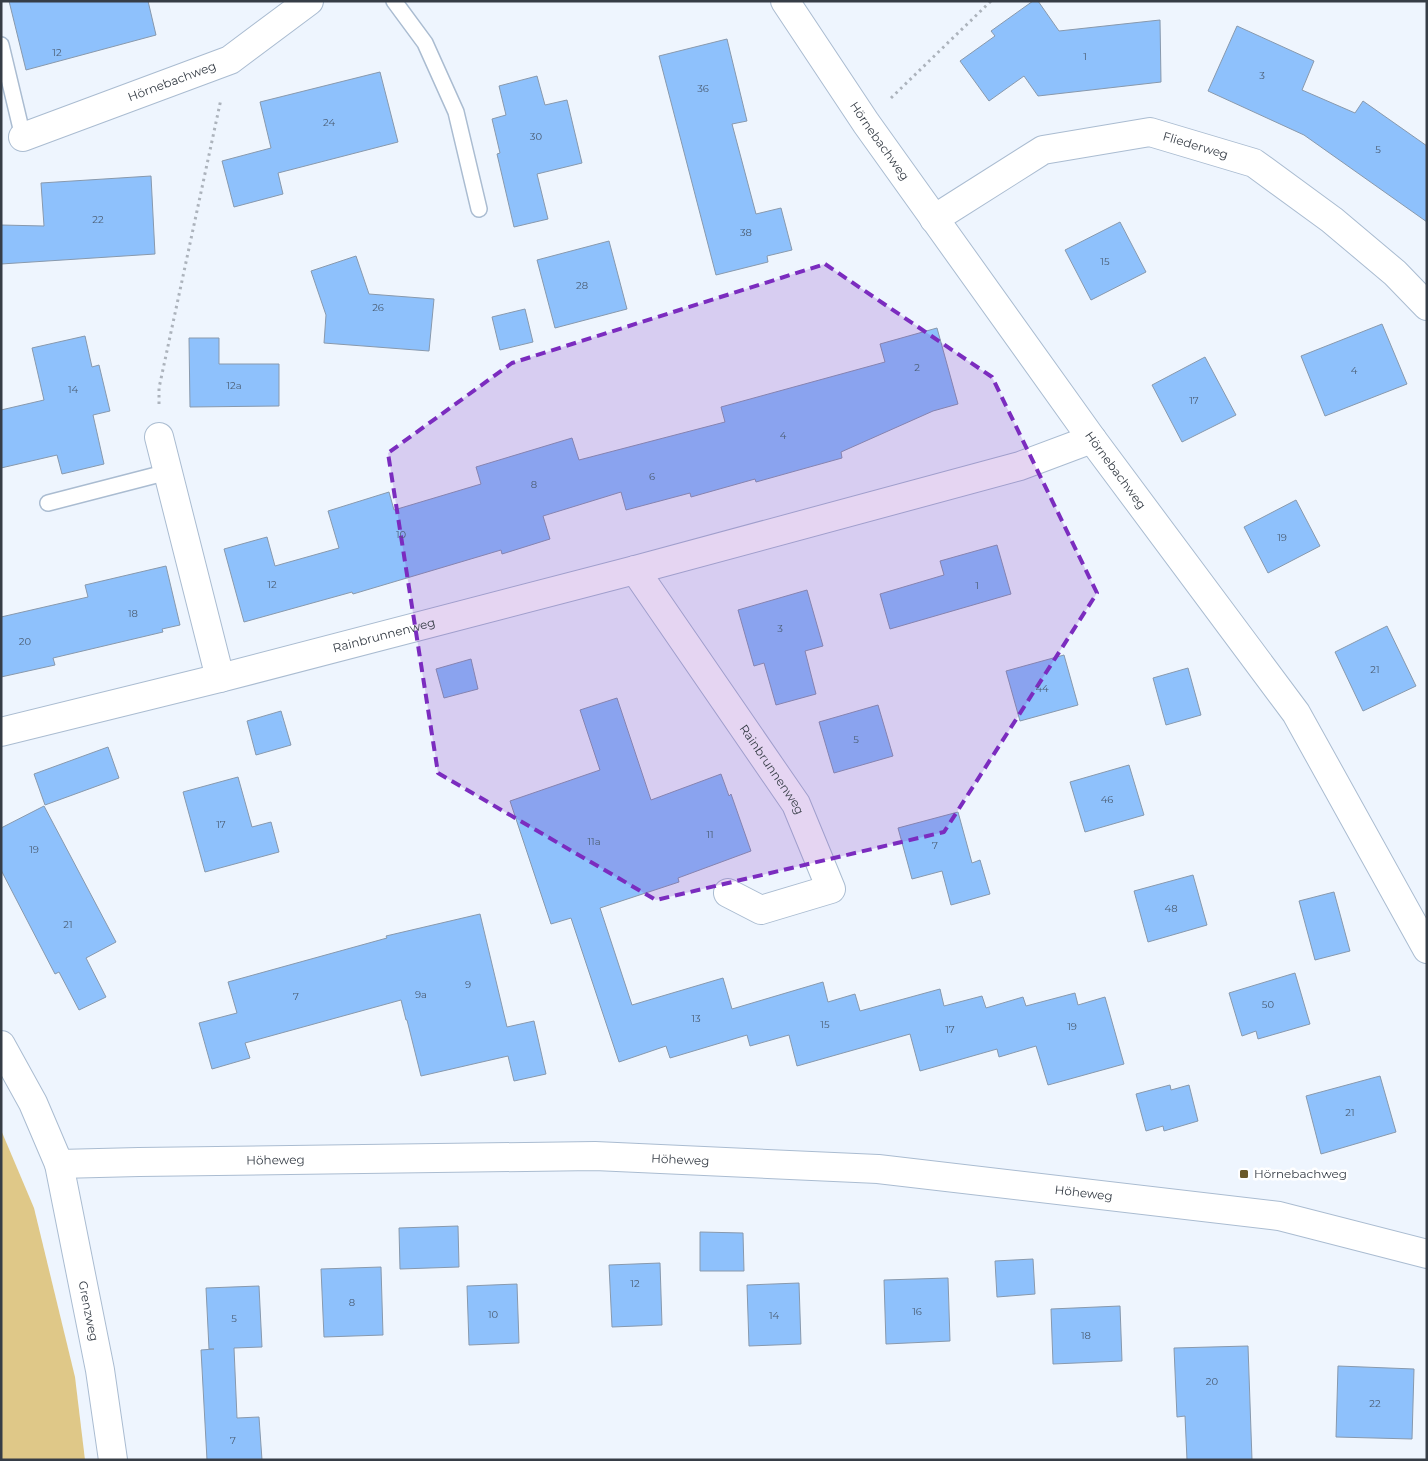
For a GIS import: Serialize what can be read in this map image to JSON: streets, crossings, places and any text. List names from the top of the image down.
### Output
{
  "streets": {
    "street": [
      "Hörnebachweg",
      "Fliederweg",
      "Rainbrunnenweg",
      "Höheweg",
      "Grenzweg"
    ]
  },
  "crossings": [
    ["Hörnebachweg", "Fliederweg"],
    ["Hörnebachweg", "Rainbrunnenweg"],
    ["Höheweg", "Grenzweg"]
  ],
  "places": {
    "transit": ["Hörnebachweg"]
  },
  "house_numbers": [
    "12",
    "1",
    "3",
    "36",
    "24",
    "30",
    "5",
    "22",
    "38",
    "15",
    "28",
    "26",
    "2",
    "4",
    "12a",
    "14",
    "17",
    "4",
    "6",
    "8",
    "10",
    "19",
    "12",
    "1",
    "18",
    "3",
    "20",
    "21",
    "44",
    "5",
    "46",
    "17",
    "11",
    "11a",
    "7",
    "19",
    "48",
    "21",
    "9",
    "9a",
    "7",
    "50",
    "13",
    "15",
    "19",
    "17",
    "21",
    "12",
    "8",
    "16",
    "10",
    "14",
    "5",
    "18",
    "20",
    "22",
    "7"
  ]
}
